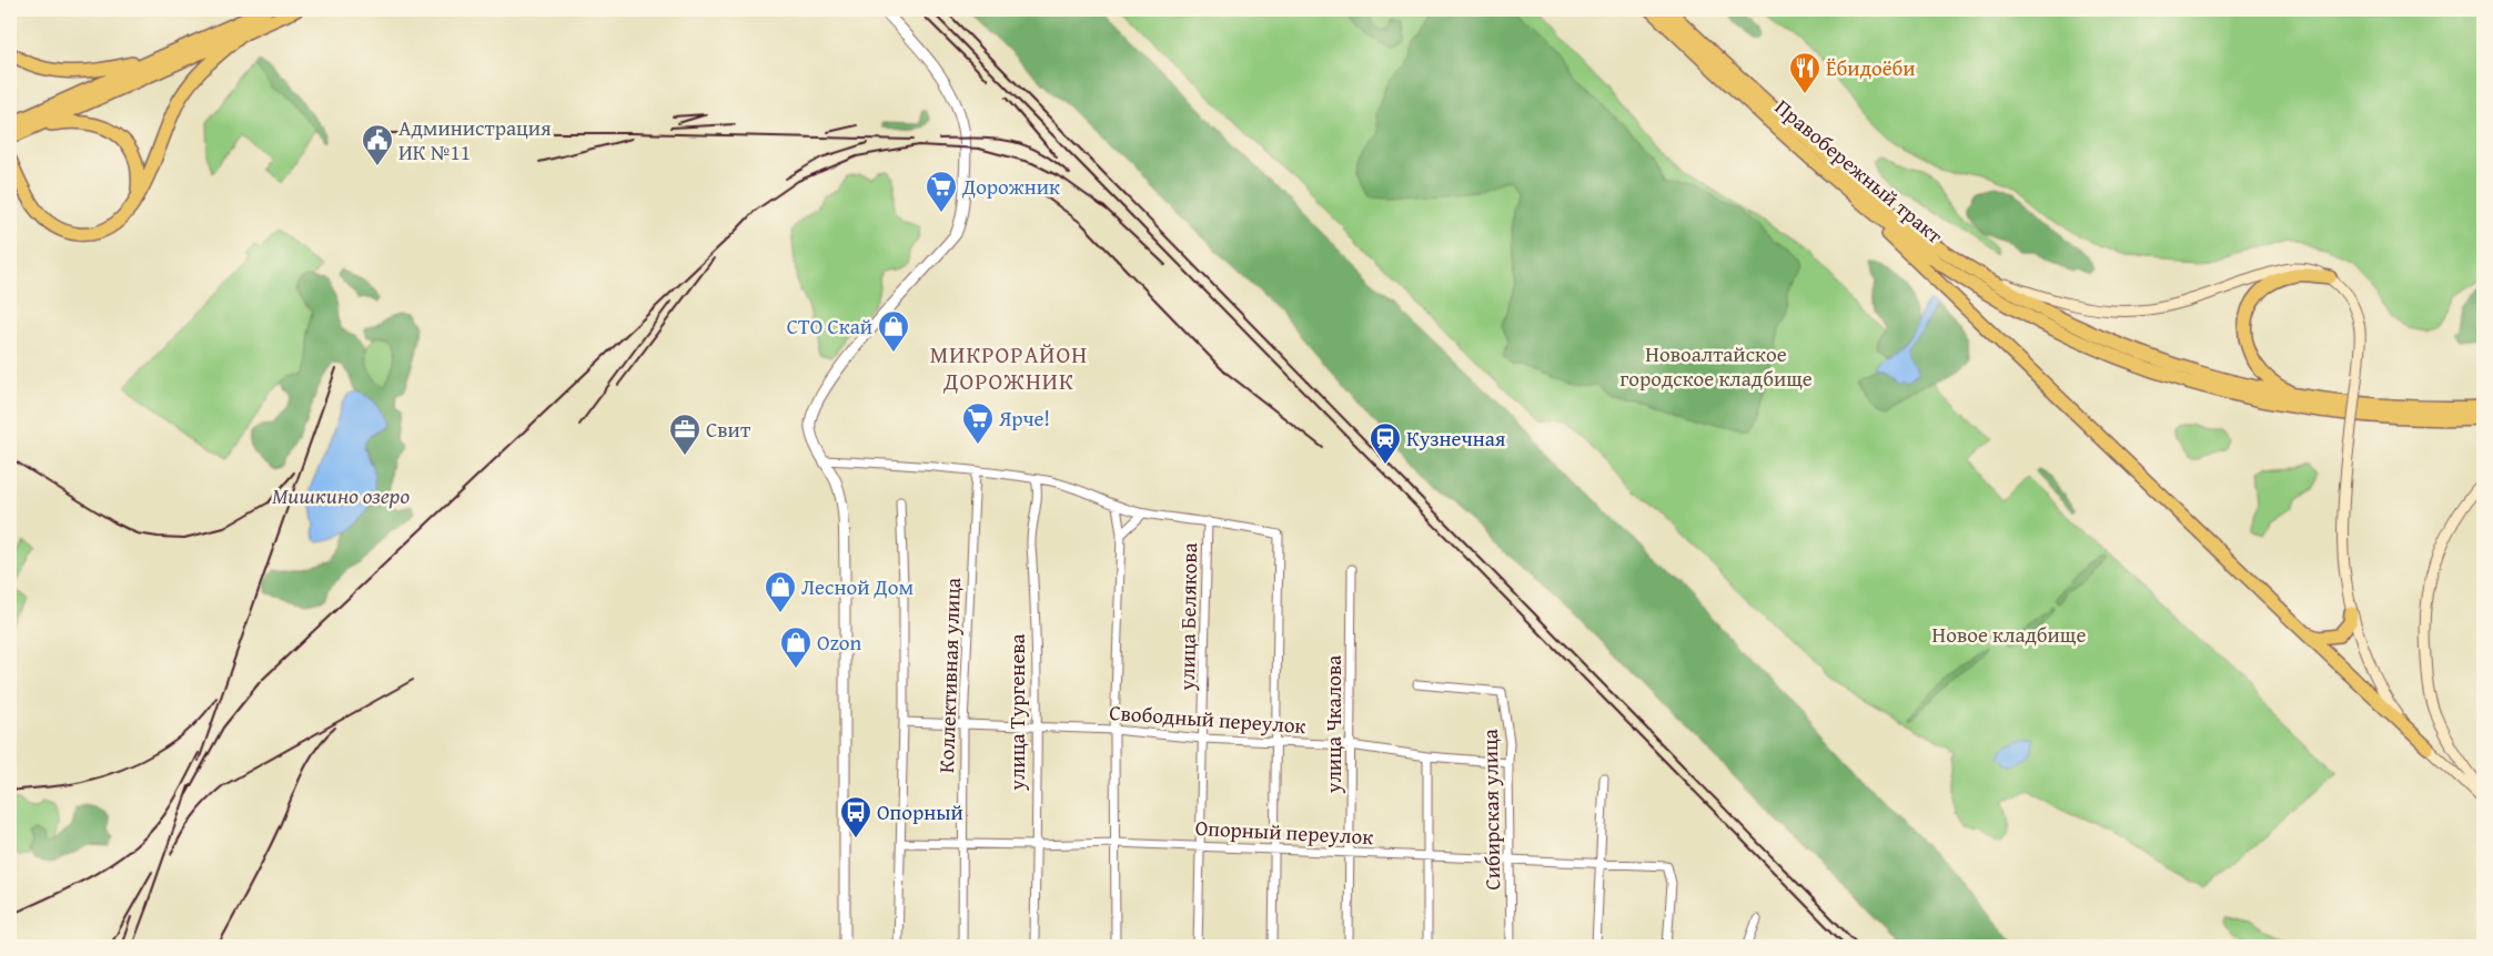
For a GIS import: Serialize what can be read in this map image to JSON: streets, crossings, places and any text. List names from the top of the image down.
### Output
{
  "streets": {
    "highway": ["Правобережный тракт"],
    "street": [
      "улица Белякова",
      "Коллективная улица",
      "улица Тургенева",
      "Свободный переулок",
      "улица Чкалова",
      "Сибирская улица",
      "Опорный переулок"
    ]
  },
  "crossings": [
    ["улица Белякова", "Свободный переулок"],
    ["улица Белякова", "Опорный переулок"],
    ["Коллективная улица", "Свободный переулок"],
    ["Коллективная улица", "Опорный переулок"],
    ["улица Тургенева", "Свободный переулок"],
    ["улица Тургенева", "Опорный переулок"],
    ["Свободный переулок", "улица Чкалова"],
    ["Свободный переулок", "Сибирская улица"],
    ["улица Чкалова", "Опорный переулок"],
    ["Сибирская улица", "Опорный переулок"]
  ],
  "districts": ["МИКРОРАЙОН ДОРОЖНИК"],
  "water": ["Мишкино озеро"],
  "parks": ["Новоалтайское городское кладбище", "Новое кладбище"],
  "places": {
    "restaurant": ["Ёбидоёби"],
    "public building": ["Администрация ИК №11"],
    "supermarket": ["Дорожник", "Ярче!"],
    "shop": ["СТО Скай", "Лесной Дом", "Ozon"],
    "office": ["Свит"],
    "station": ["Кузнечная"],
    "bus stop": ["Опорный"]
  }
}
